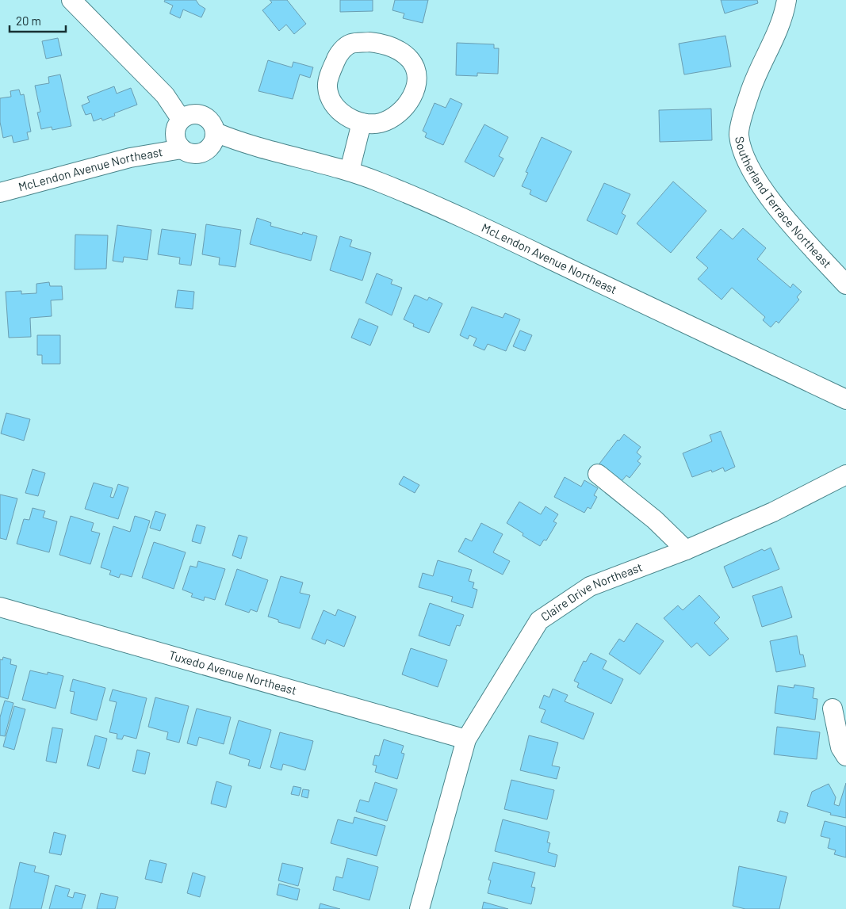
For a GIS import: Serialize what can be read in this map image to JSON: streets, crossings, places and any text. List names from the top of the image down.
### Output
{
  "streets": {
    "street": [
      "McLendon Avenue Northeast",
      "Southerland Terrace Northeast",
      "Claire Drive Northeast",
      "Tuxedo Avenue Northeast"
    ]
  },
  "crossings": [
    ["Claire Drive Northeast", "Tuxedo Avenue Northeast"]
  ],
  "scale_bar": "20 m"
}
